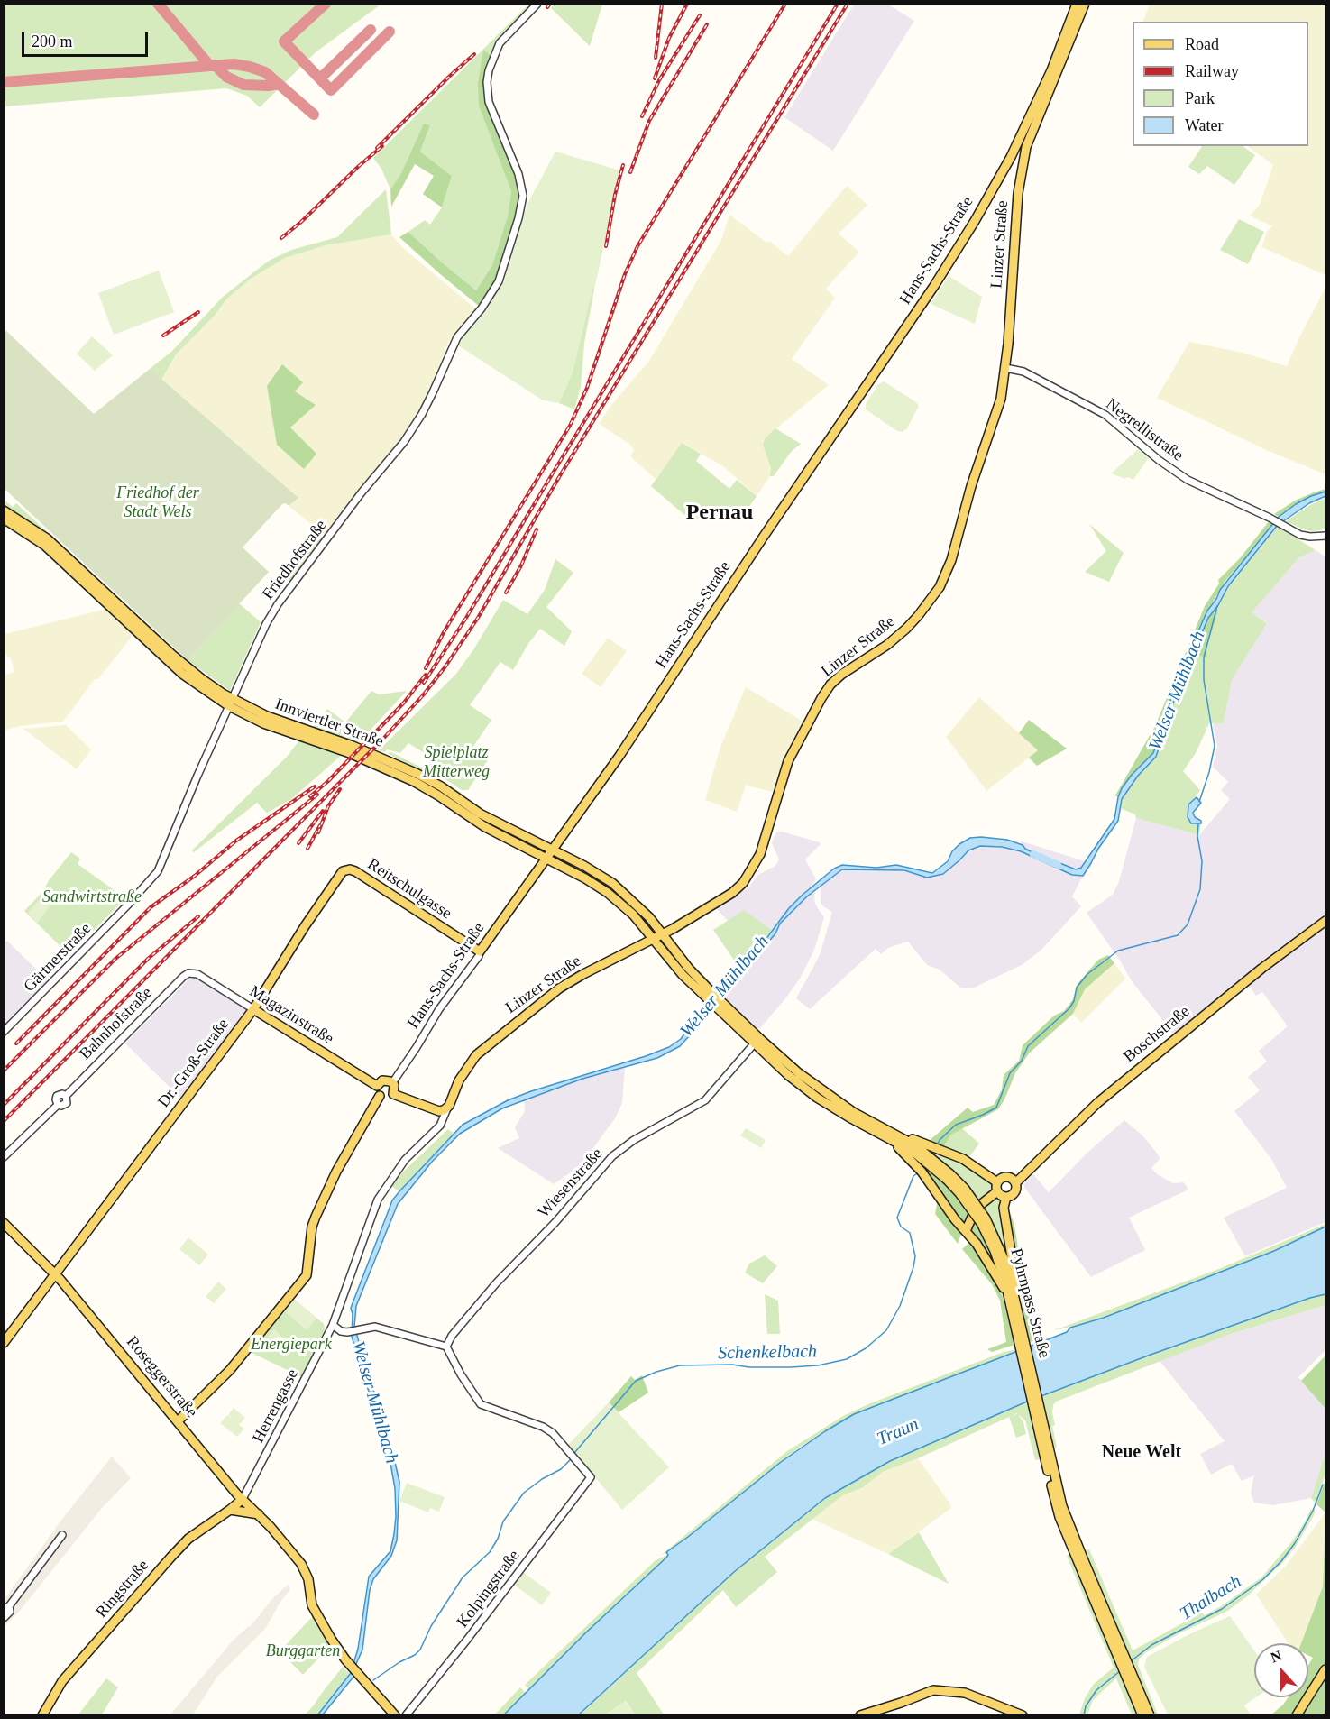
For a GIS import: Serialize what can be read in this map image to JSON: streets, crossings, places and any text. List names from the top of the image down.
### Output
{
  "streets": {
    "main road": [
      "Linzer Straße",
      "Hans-Sachs-Straße",
      "Innviertler Straße",
      "Reitschulgasse",
      "Magazinstraße",
      "Boschstraße",
      "Dr.-Groß-Straße",
      "Pyhrnpass Straße",
      "Roseggerstraße",
      "Ringstraße"
    ],
    "street": [
      "Negrellistraße",
      "Friedhofstraße",
      "Gärtnerstraße",
      "Bahnhofstraße",
      "Wiesenstraße",
      "Herrengasse",
      "Kolpingstraße"
    ]
  },
  "crossings": [
    ["Linzer Straße", "Negrellistraße"],
    ["Linzer Straße", "Innviertler Straße"],
    ["Linzer Straße", "Pyhrnpass Straße"],
    ["Linzer Straße", "Herrengasse"],
    ["Hans-Sachs-Straße", "Innviertler Straße"],
    ["Hans-Sachs-Straße", "Reitschulgasse"],
    ["Hans-Sachs-Straße", "Magazinstraße"],
    ["Friedhofstraße", "Innviertler Straße"],
    ["Friedhofstraße", "Gärtnerstraße"],
    ["Innviertler Straße", "Pyhrnpass Straße"],
    ["Reitschulgasse", "Dr.-Groß-Straße"],
    ["Magazinstraße", "Bahnhofstraße"],
    ["Magazinstraße", "Dr.-Groß-Straße"],
    ["Dr.-Groß-Straße", "Roseggerstraße"],
    ["Wiesenstraße", "Pyhrnpass Straße"],
    ["Wiesenstraße", "Kolpingstraße"],
    ["Roseggerstraße", "Herrengasse"],
    ["Roseggerstraße", "Ringstraße"],
    ["Herrengasse", "Ringstraße"]
  ],
  "districts": ["Pernau", "Neue Welt"],
  "water": [
    "Welser Mühlbach",
    "Schenkelbach",
    "Traun",
    "Thalbach"
  ],
  "parks": [
    "Friedhof der Stadt Wels",
    "Spielplatz Mitterweg",
    "Sandwirtstraße",
    "Energiepark",
    "Burggarten"
  ],
  "legend": [
    "Road",
    "Railway",
    "Park",
    "Water"
  ],
  "scale_bar": "200 m",
  "north": "top"
}
